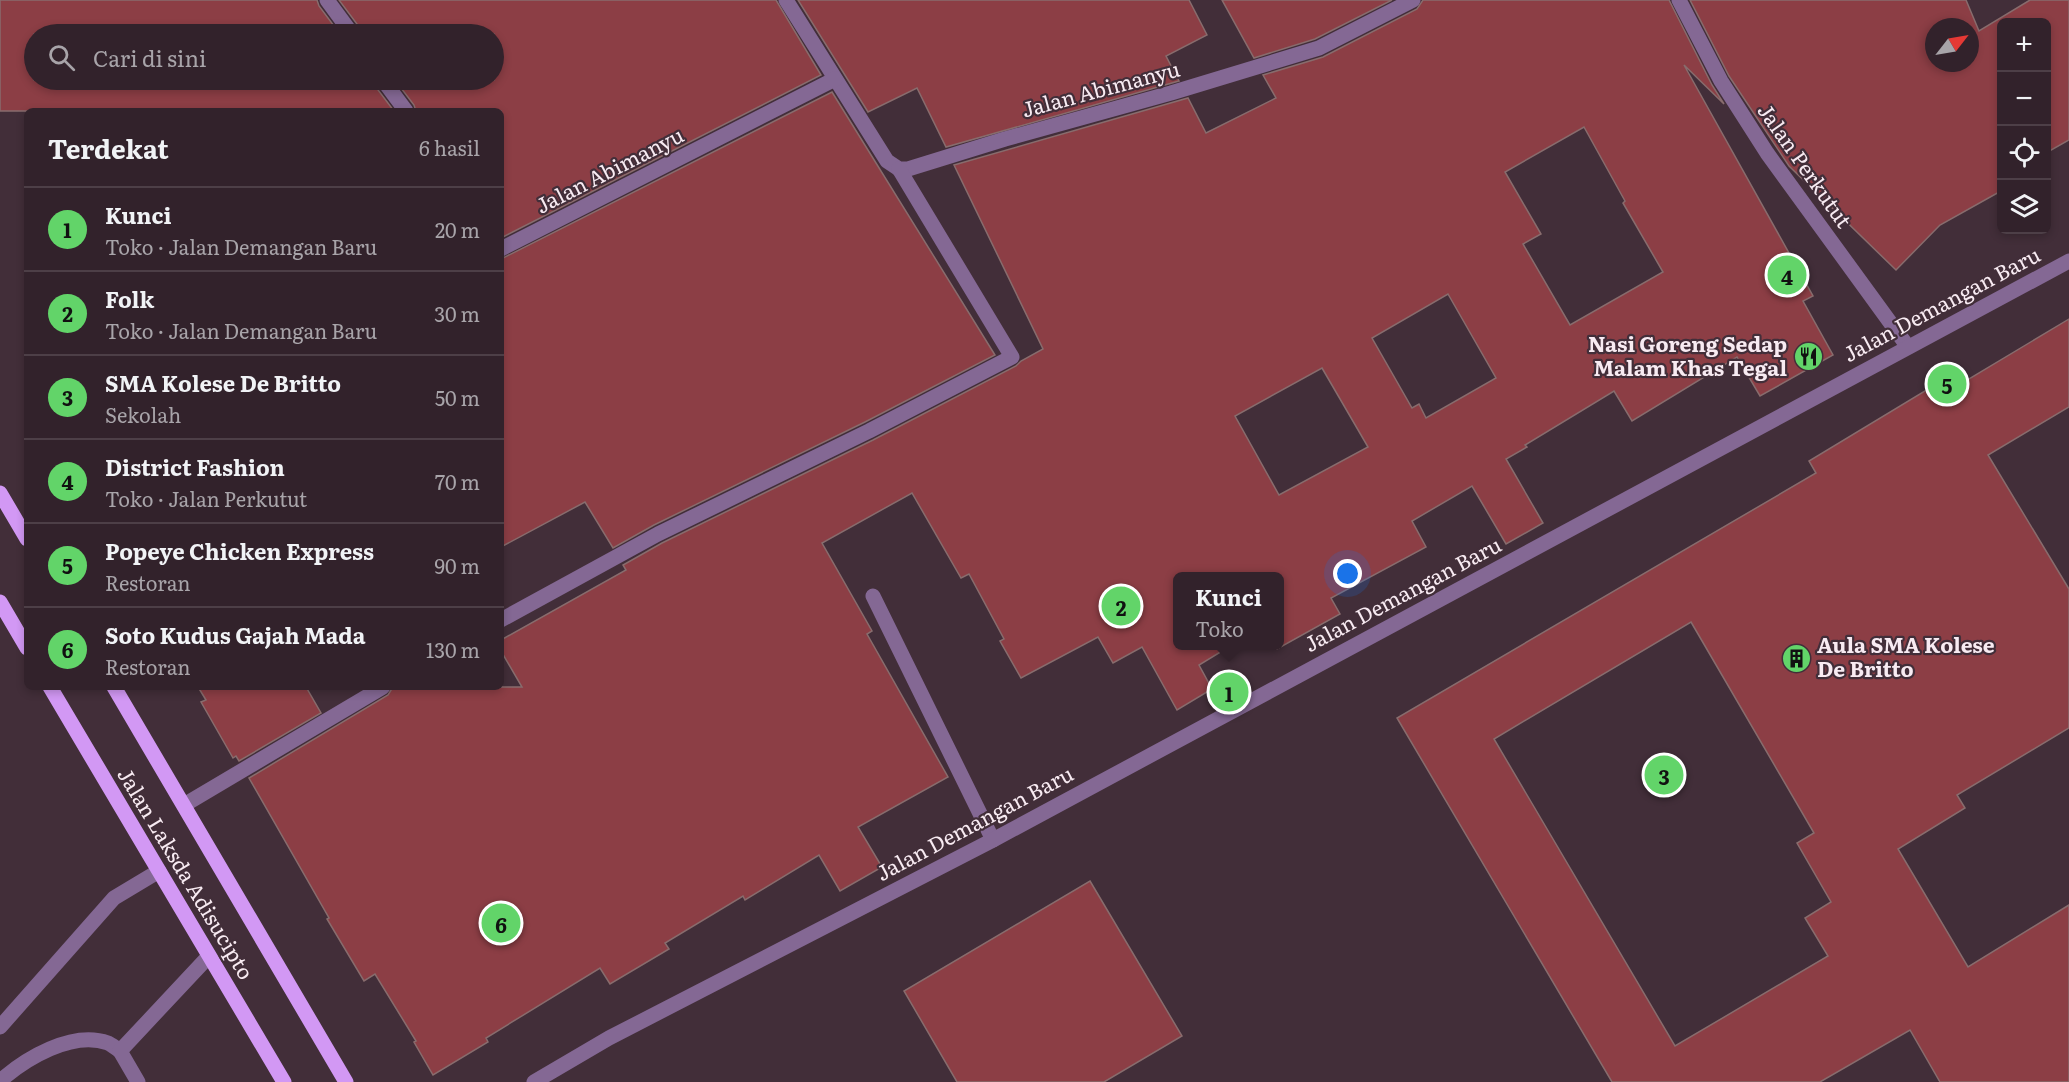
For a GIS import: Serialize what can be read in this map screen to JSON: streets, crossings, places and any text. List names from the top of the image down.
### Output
{
  "streets": {
    "main road": ["Jalan Laksda Adisucipto"],
    "street": ["Jalan Abimanyu", "Jalan Perkutut", "Jalan Demangan Baru"]
  },
  "crossings": [
    ["Jalan Perkutut", "Jalan Demangan Baru"]
  ],
  "places": {
    "restaurant": ["Nasi Goreng Sedap Malam Khas Tegal"],
    "building": ["Aula SMA Kolese De Britto"]
  },
  "north": "top right",
  "page": {
    "map_buttons": ["+", "−"],
    "search": "Cari di sini",
    "heading": ["Terdekat", "6 hasil"],
    "list": [
      {
        "mark": "1",
        "name": "Kunci",
        "note": "Toko · Jalan Demangan Baru",
        "value": "20 m"
      },
      {
        "mark": "2",
        "name": "Folk",
        "note": "Toko · Jalan Demangan Baru",
        "value": "30 m"
      },
      {
        "mark": "3",
        "name": "SMA Kolese De Britto",
        "note": "Sekolah",
        "value": "50 m"
      },
      {
        "mark": "4",
        "name": "District Fashion",
        "note": "Toko · Jalan Perkutut",
        "value": "70 m"
      },
      {
        "mark": "5",
        "name": "Popeye Chicken Express",
        "note": "Restoran",
        "value": "90 m"
      },
      {
        "mark": "6",
        "name": "Soto Kudus Gajah Mada",
        "note": "Restoran",
        "value": "130 m"
      }
    ],
    "pins": [
      "4",
      "5",
      "2",
      "1",
      "3",
      "6"
    ],
    "popup": ["Kunci", "Toko"]
  }
}
